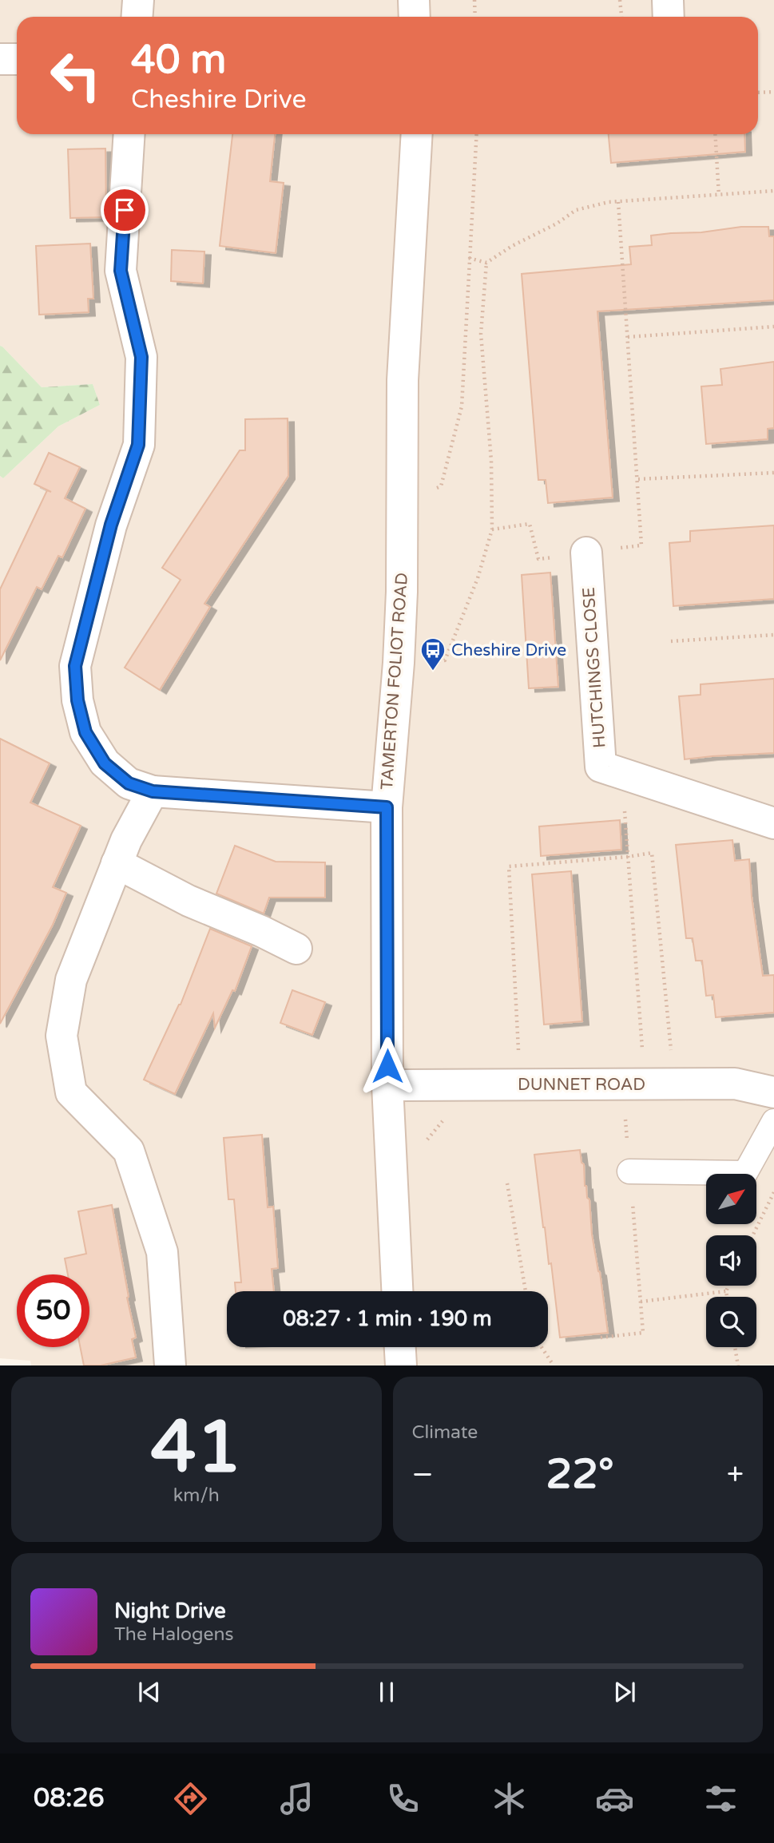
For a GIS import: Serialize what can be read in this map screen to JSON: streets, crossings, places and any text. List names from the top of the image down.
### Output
{
  "streets": {
    "street": ["HUTCHINGS CLOSE", "TAMERTON FOLIOT ROAD", "DUNNET ROAD"]
  },
  "crossings": [
    ["TAMERTON FOLIOT ROAD", "DUNNET ROAD"]
  ],
  "places": {
    "bus stop": ["Cheshire Drive"]
  },
  "north": "top right",
  "page": {
    "turn": ["40 m", "Cheshire Drive"],
    "limit": "50",
    "trip": "08:27 · 1 min · 190 m",
    "tile": [
      ["41", "km/h"],
      "Climate"
    ],
    "heat": ["−", "22°", "+"],
    "song": ["Night Drive", "The Halogens"],
    "tabs": "08:26"
  }
}
